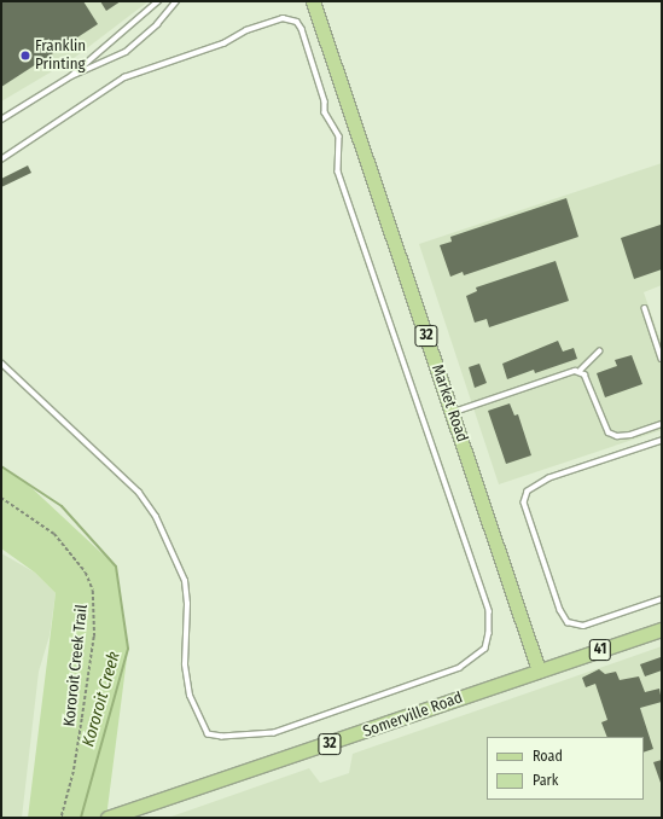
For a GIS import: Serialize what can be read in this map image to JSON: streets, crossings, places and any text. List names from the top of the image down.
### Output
{
  "streets": {
    "main road": [
      "32",
      "Market Road",
      "41",
      "Somerville Road"
    ],
    "path": ["Kororoit Creek Trail"]
  },
  "crossings": [
    ["Market Road", "Somerville Road"]
  ],
  "water": ["Kororoit Creek"],
  "places": ["Franklin Printing"],
  "legend": ["Road", "Park"]
}
